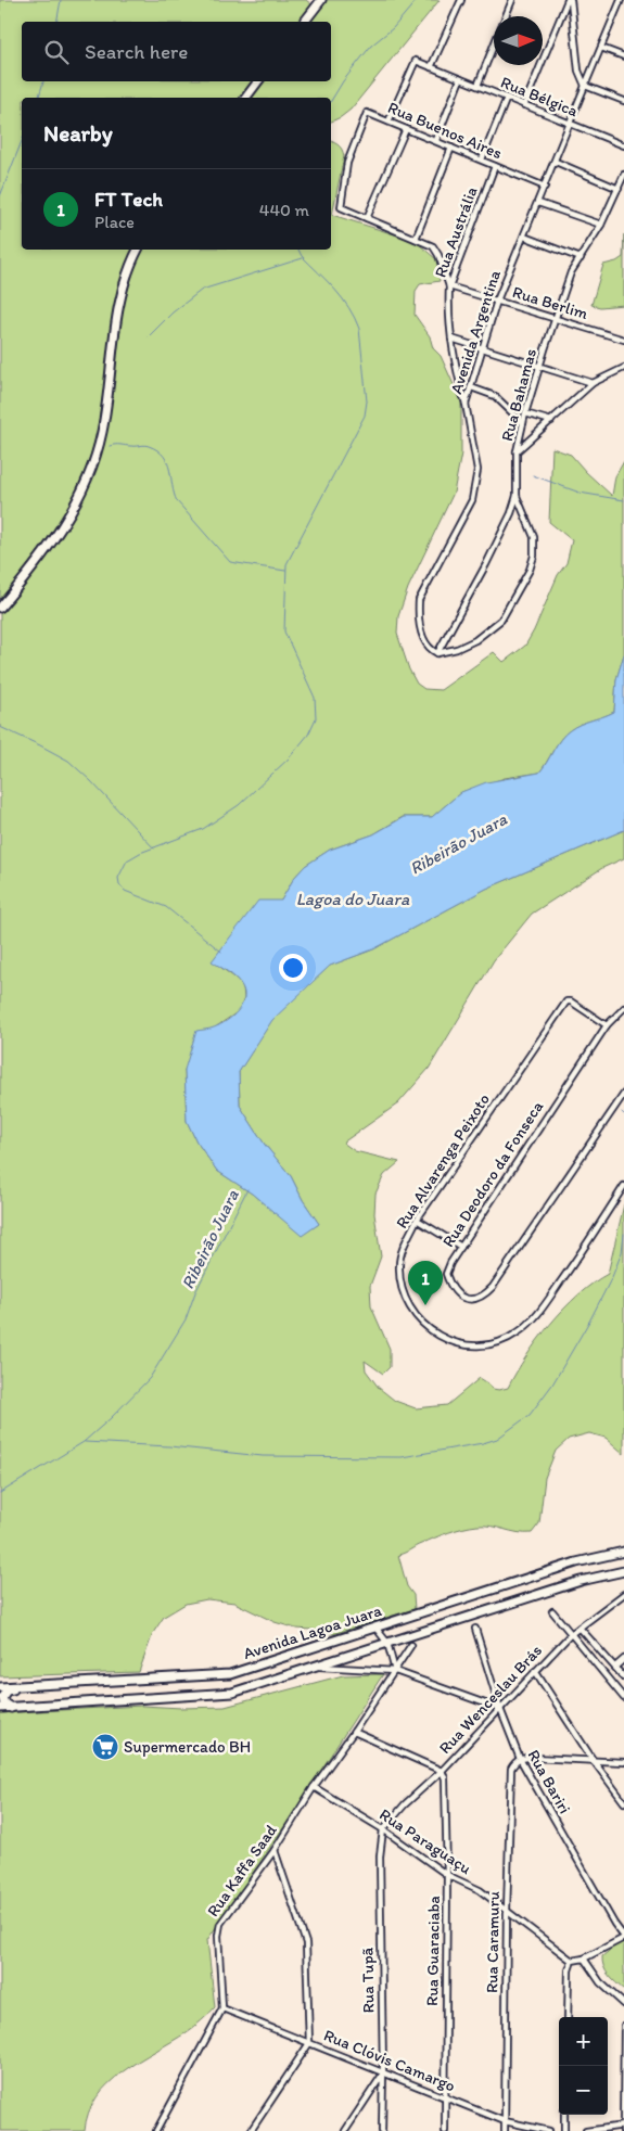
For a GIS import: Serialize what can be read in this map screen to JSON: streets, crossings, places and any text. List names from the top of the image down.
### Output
{
  "streets": {
    "main road": ["Avenida Lagoa Juara"],
    "street": [
      "Rua Bélgica",
      "Rua Buenos Aires",
      "Rua Austrália",
      "Rua Berlim",
      "Avenida Argentina",
      "Rua Bahamas",
      "Rua Alvarenga Peixoto",
      "Rua Deodoro da Fonseca",
      "Rua Wenceslau Brás",
      "Rua Bariri",
      "Rua Paraguaçu",
      "Rua Kaffa Saad",
      "Rua Caramuru",
      "Rua Guaraciaba",
      "Rua Tupã",
      "Rua Clóvis Camargo"
    ]
  },
  "crossings": [
    ["Rua Bélgica", "Avenida Argentina"],
    ["Rua Buenos Aires", "Rua Austrália"],
    ["Rua Buenos Aires", "Avenida Argentina"],
    ["Rua Austrália", "Rua Berlim"],
    ["Rua Austrália", "Avenida Argentina"],
    ["Rua Berlim", "Avenida Argentina"],
    ["Rua Berlim", "Rua Bahamas"],
    ["Avenida Argentina", "Rua Bahamas"],
    ["Rua Alvarenga Peixoto", "Rua Deodoro da Fonseca"],
    ["Rua Wenceslau Brás", "Rua Bariri"],
    ["Rua Wenceslau Brás", "Rua Paraguaçu"],
    ["Rua Wenceslau Brás", "Rua Guaraciaba"],
    ["Rua Wenceslau Brás", "Rua Tupã"],
    ["Rua Bariri", "Rua Caramuru"],
    ["Rua Paraguaçu", "Rua Kaffa Saad"],
    ["Rua Paraguaçu", "Rua Caramuru"],
    ["Rua Paraguaçu", "Rua Guaraciaba"],
    ["Rua Paraguaçu", "Rua Tupã"],
    ["Rua Kaffa Saad", "Rua Clóvis Camargo"],
    ["Rua Caramuru", "Rua Clóvis Camargo"],
    ["Rua Guaraciaba", "Rua Clóvis Camargo"],
    ["Rua Tupã", "Rua Clóvis Camargo"]
  ],
  "water": ["Ribeirão Juara", "Lagoa do Juara"],
  "places": {
    "supermarket": ["Supermercado BH"]
  },
  "north": "right",
  "page": {
    "search": "Search here",
    "heading": "Nearby",
    "list": [
      {
        "mark": "1",
        "name": "FT Tech",
        "note": "Place",
        "value": "440 m"
      }
    ],
    "pins": "1",
    "map_buttons": ["+", "−"]
  }
}
